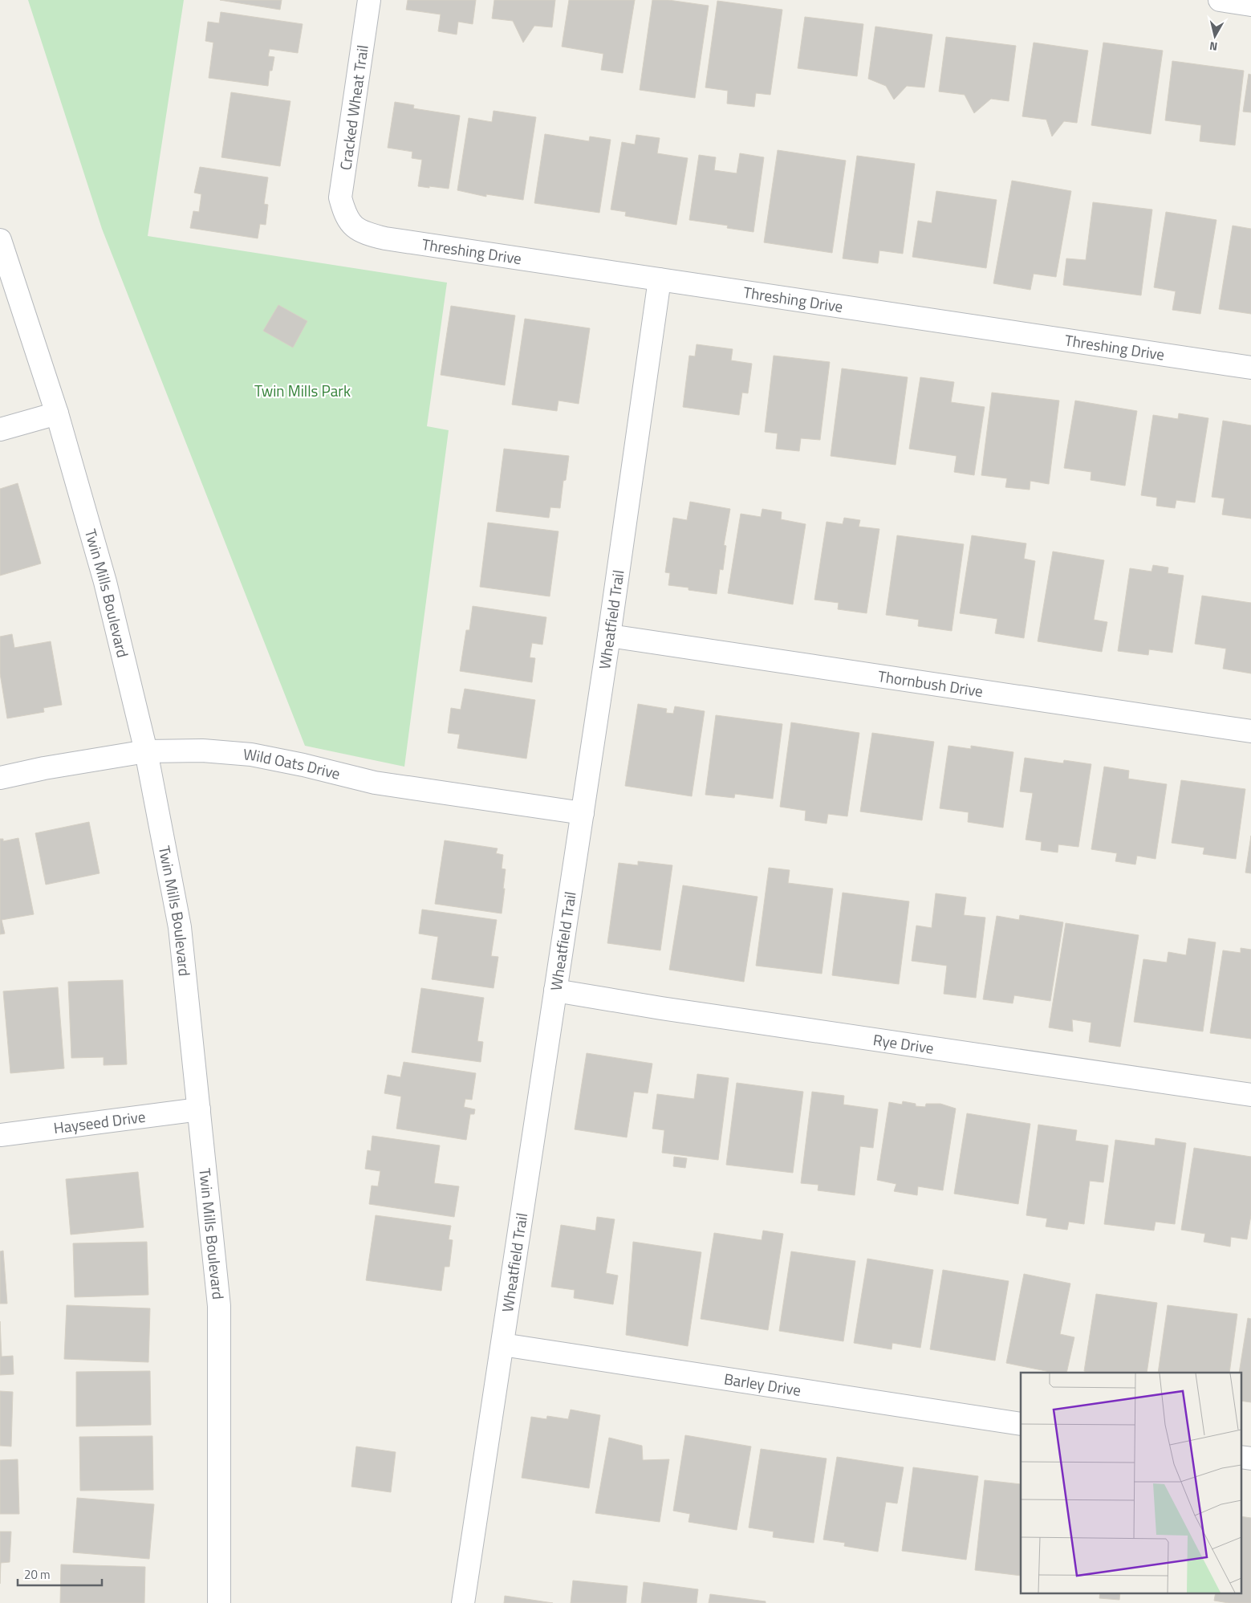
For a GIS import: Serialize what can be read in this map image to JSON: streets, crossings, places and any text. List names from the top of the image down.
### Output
{
  "streets": {
    "street": [
      "Cracked Wheat Trail",
      "Threshing Drive",
      "Twin Mills Boulevard",
      "Wheatfield Trail",
      "Thornbush Drive",
      "Wild Oats Drive",
      "Rye Drive",
      "Hayseed Drive",
      "Barley Drive"
    ]
  },
  "crossings": [
    ["Cracked Wheat Trail", "Threshing Drive"],
    ["Threshing Drive", "Wheatfield Trail"],
    ["Twin Mills Boulevard", "Wild Oats Drive"],
    ["Twin Mills Boulevard", "Hayseed Drive"],
    ["Wheatfield Trail", "Thornbush Drive"],
    ["Wheatfield Trail", "Wild Oats Drive"],
    ["Wheatfield Trail", "Rye Drive"],
    ["Wheatfield Trail", "Barley Drive"]
  ],
  "parks": ["Twin Mills Park"],
  "scale_bar": "20 m",
  "north": "bottom"
}
